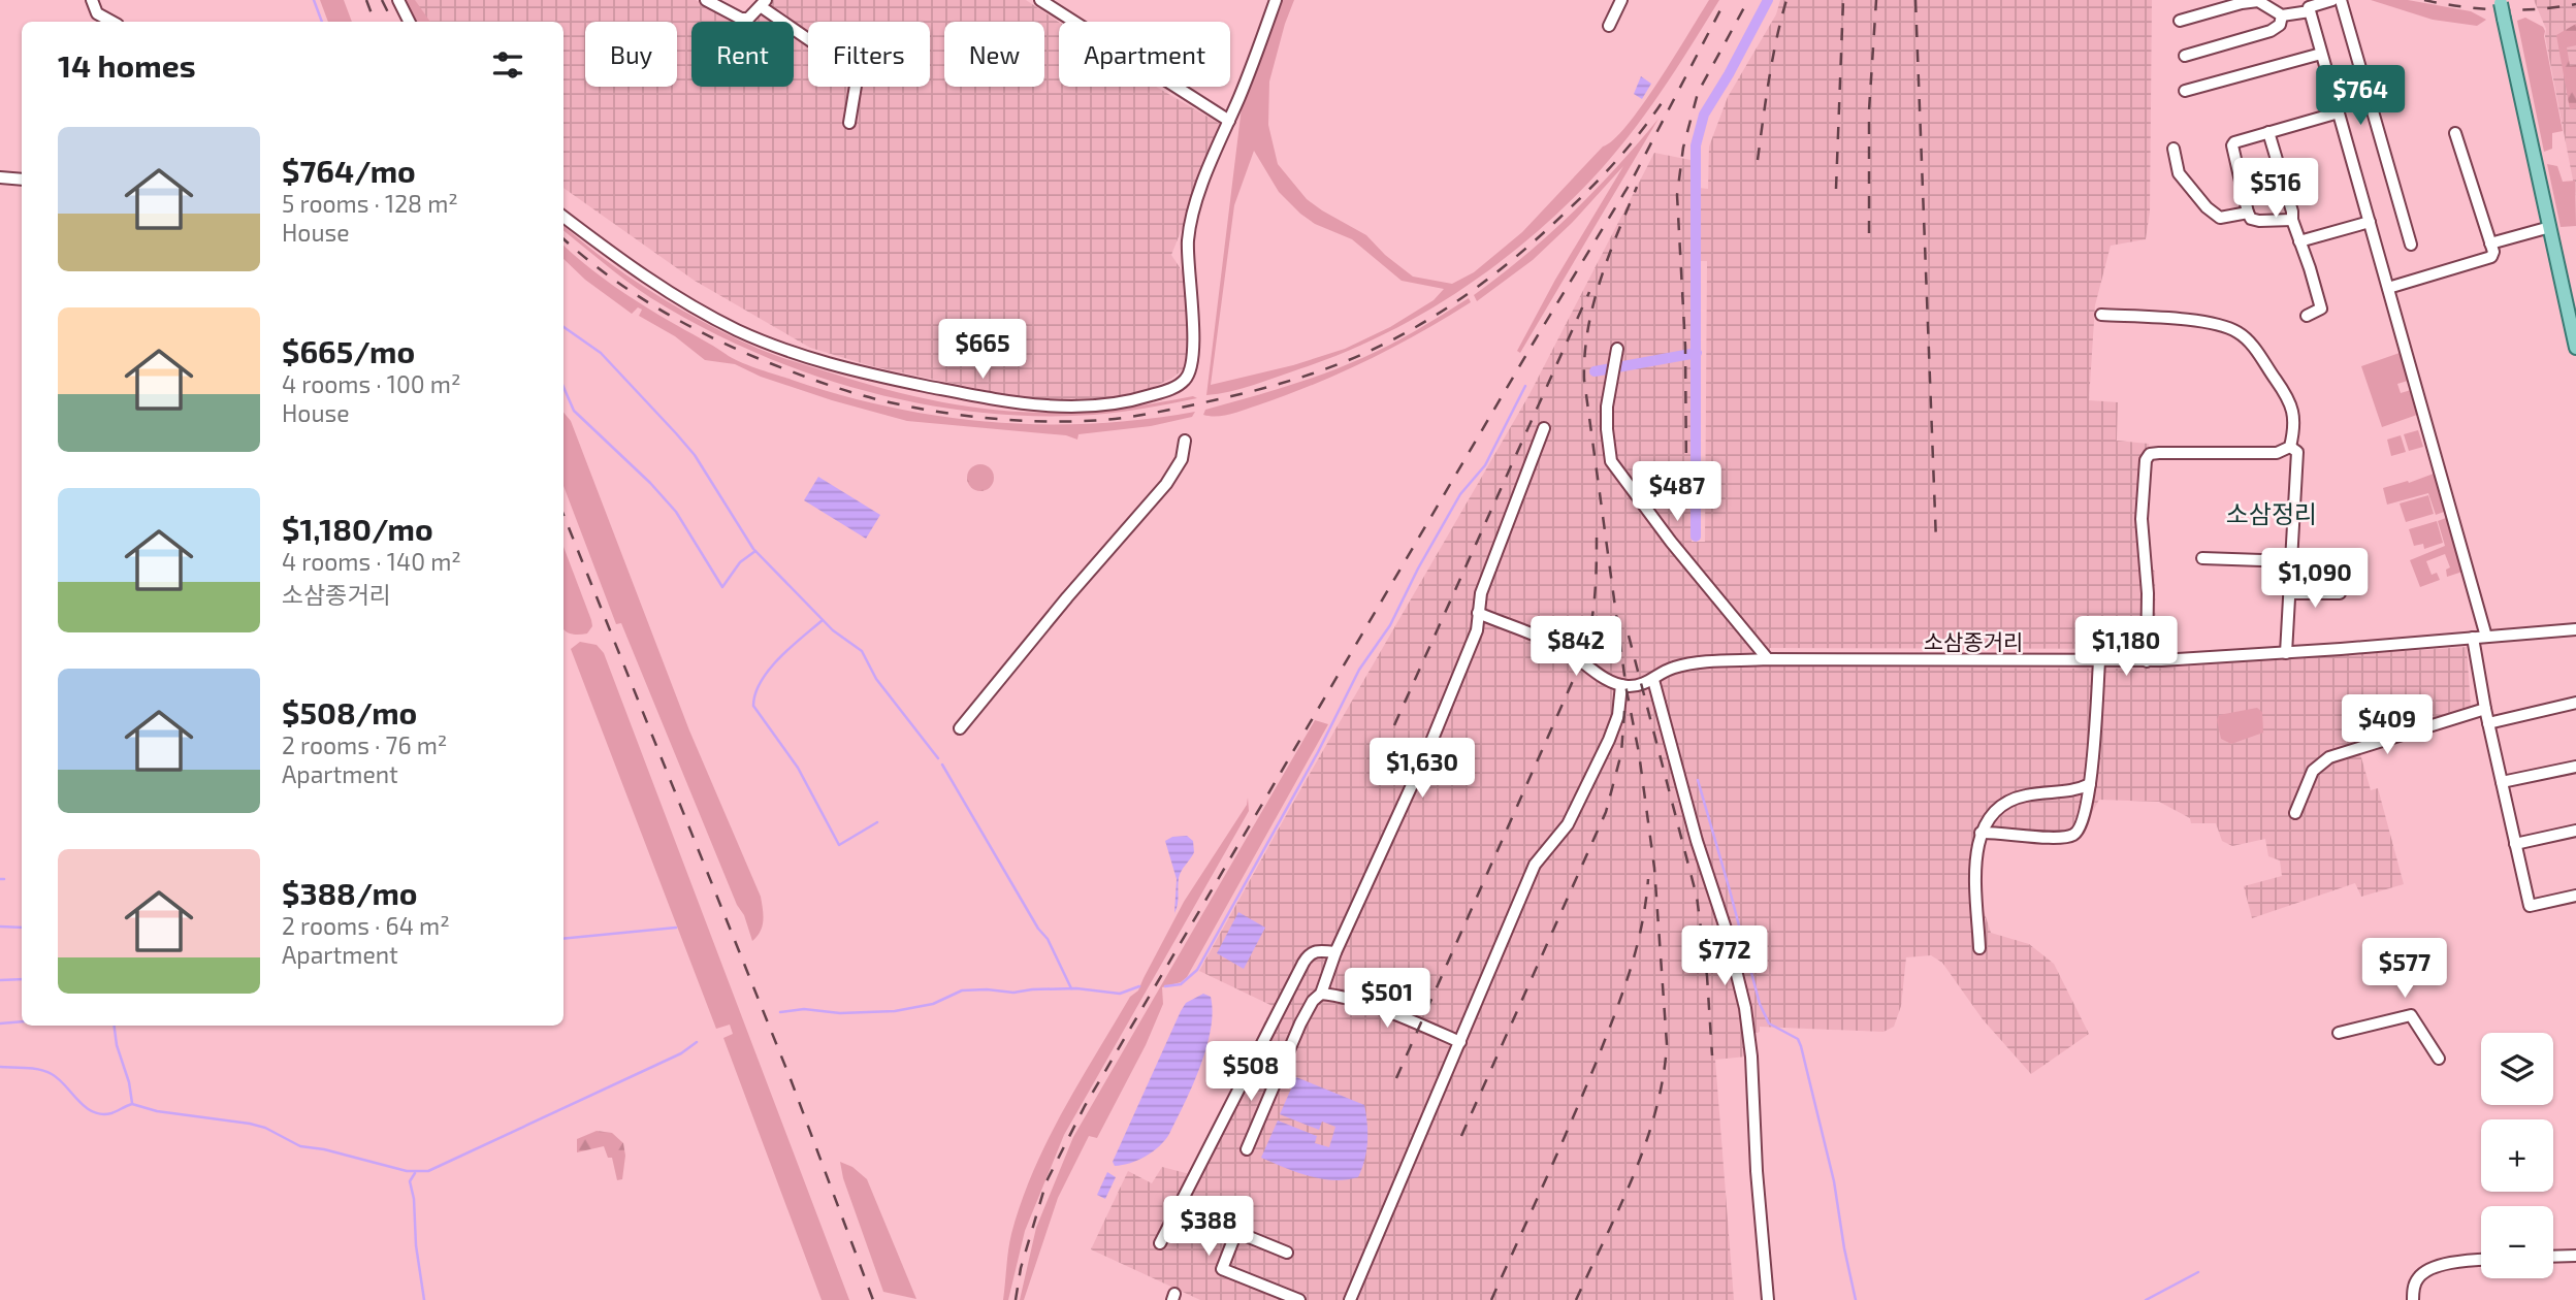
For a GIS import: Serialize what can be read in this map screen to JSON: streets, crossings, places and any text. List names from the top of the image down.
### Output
{
  "streets": {
    "street": ["소삼종거리"]
  },
  "districts": ["소삼정리"],
  "page": {
    "chip": [
      "Buy",
      "Rent",
      "Filters",
      "New",
      "Apartment"
    ],
    "heading": "14 homes",
    "price": [
      "$764",
      "$516",
      "$665",
      "$487",
      "$1,090",
      "$842",
      "$1,180",
      "$409",
      "$1,630",
      "$772",
      "$577",
      "$501",
      "$508",
      "$388"
    ],
    "list": [
      {
        "name": "$764/mo",
        "note": "5 rooms · 128 m² · House"
      },
      {
        "name": "$665/mo",
        "note": "4 rooms · 100 m² · House"
      },
      {
        "name": "$1,180/mo",
        "note": "4 rooms · 140 m² · 소삼종거리"
      },
      {
        "name": "$508/mo",
        "note": "2 rooms · 76 m² · Apartment"
      },
      {
        "name": "$388/mo",
        "note": "2 rooms · 64 m² · Apartment"
      }
    ],
    "map_buttons": ["+", "−"]
  }
}
